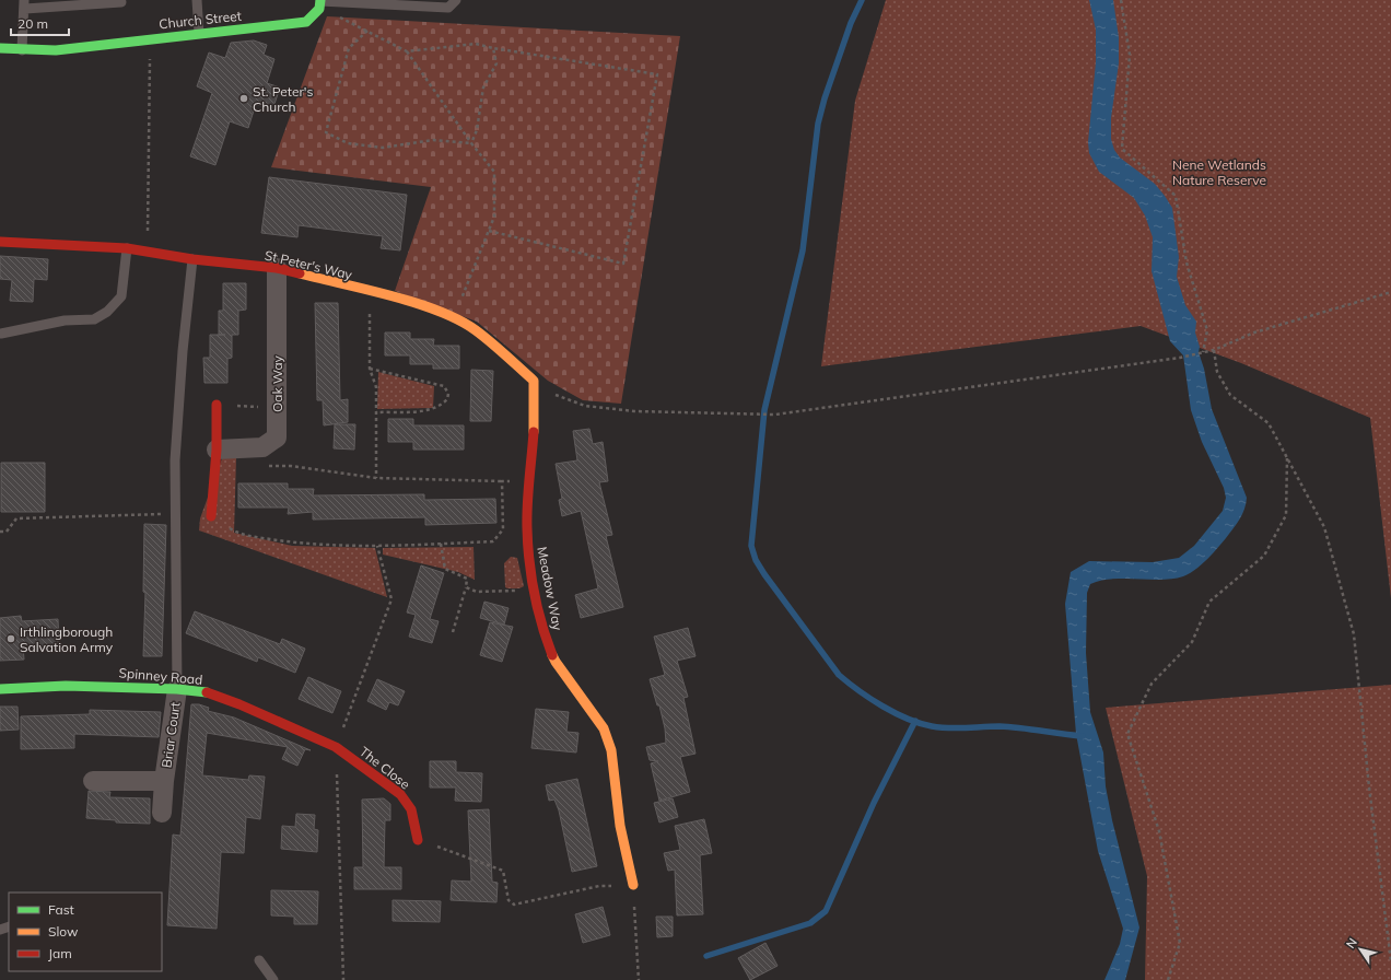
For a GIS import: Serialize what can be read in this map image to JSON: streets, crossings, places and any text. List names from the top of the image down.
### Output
{
  "streets": {
    "street": [
      "Church Street",
      "St Peter's Way",
      "Oak Way",
      "Meadow Way",
      "Spinney Road",
      "Briar Court",
      "The Close"
    ]
  },
  "crossings": [
    ["St Peter's Way", "Oak Way"],
    ["St Peter's Way", "Meadow Way"],
    ["Spinney Road", "Briar Court"],
    ["Spinney Road", "The Close"]
  ],
  "parks": ["Nene Wetlands Nature Reserve"],
  "places": ["St. Peter's Church", "Irthlingborough Salvation Army"],
  "legend": ["Fast", "Slow", "Jam"],
  "scale_bar": "20 m",
  "north": "top left"
}
